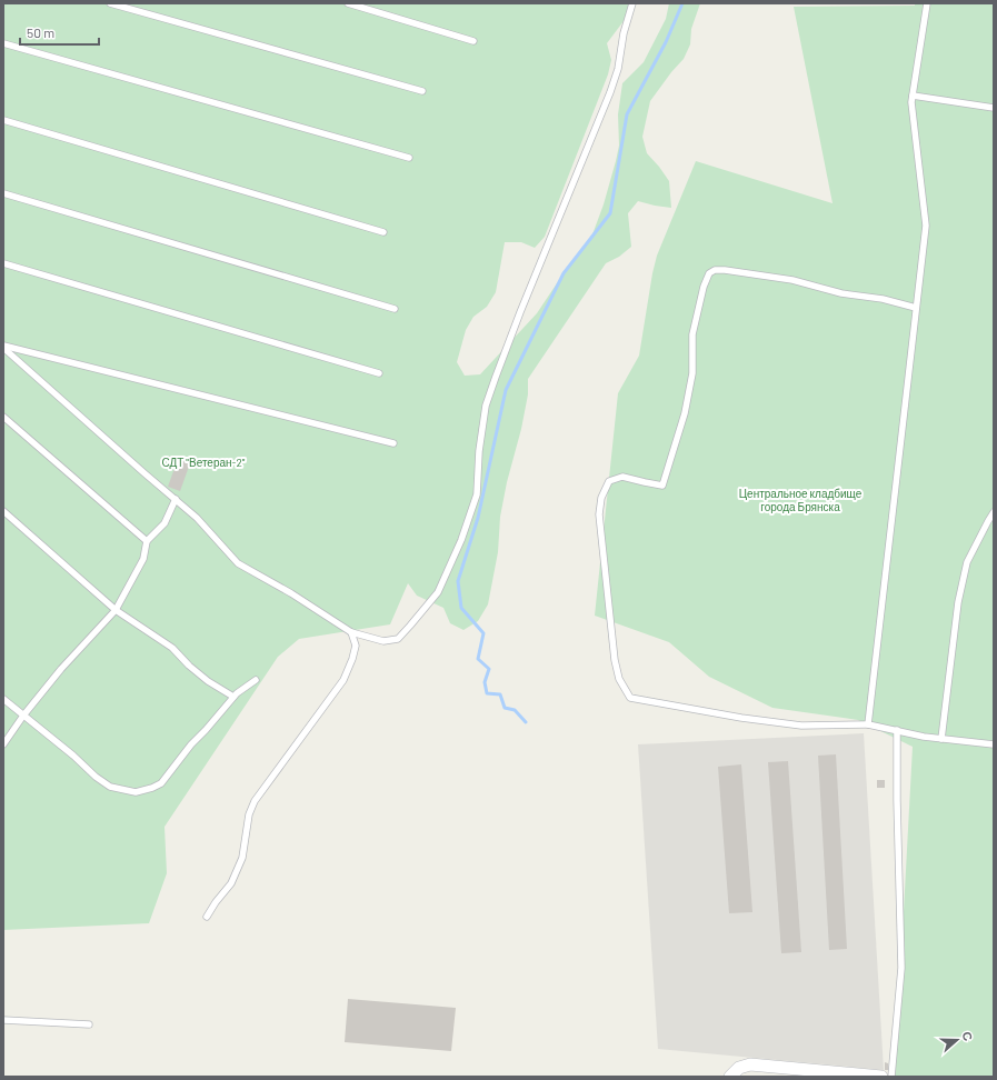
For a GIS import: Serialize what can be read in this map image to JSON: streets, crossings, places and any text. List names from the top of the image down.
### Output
{
  "parks": ["СДТ \"Ветеран-2\"", "Центральное кладбище города Брянска"],
  "scale_bar": "50 m",
  "north": "right"
}
